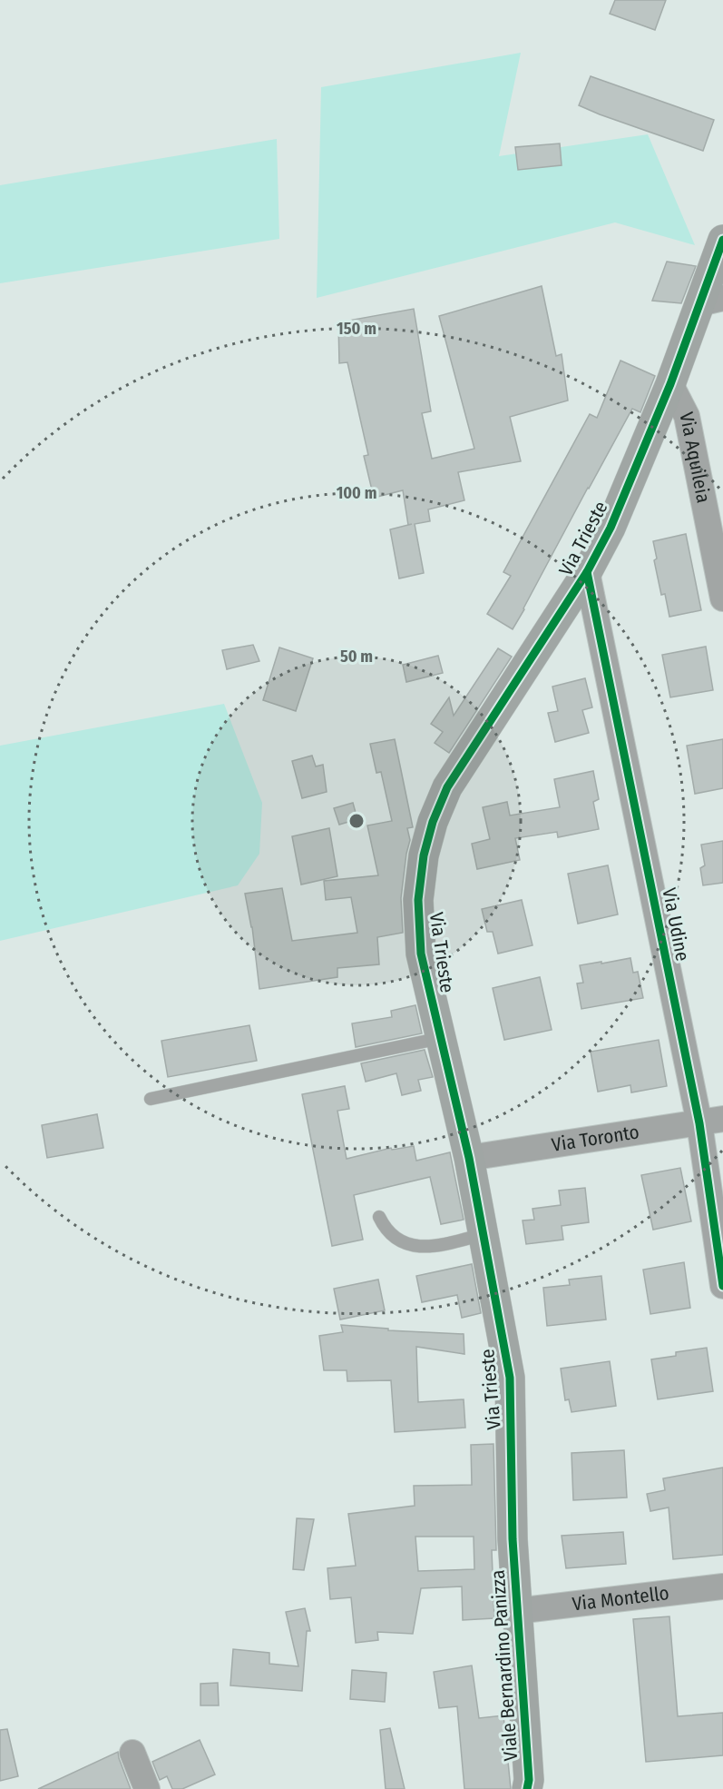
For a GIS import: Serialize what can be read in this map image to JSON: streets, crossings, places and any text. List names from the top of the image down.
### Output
{
  "streets": {
    "street": [
      "Via Aquileia",
      "Via Trieste",
      "Via Udine",
      "Via Toronto",
      "Via Montello",
      "Viale Bernardino Panizza"
    ]
  },
  "crossings": [
    ["Via Aquileia", "Via Trieste"],
    ["Via Trieste", "Via Udine"],
    ["Via Trieste", "Via Toronto"],
    ["Via Trieste", "Viale Bernardino Panizza"],
    ["Via Udine", "Via Toronto"],
    ["Via Montello", "Viale Bernardino Panizza"]
  ],
  "rings": ["150 m", "100 m", "50 m"]
}
